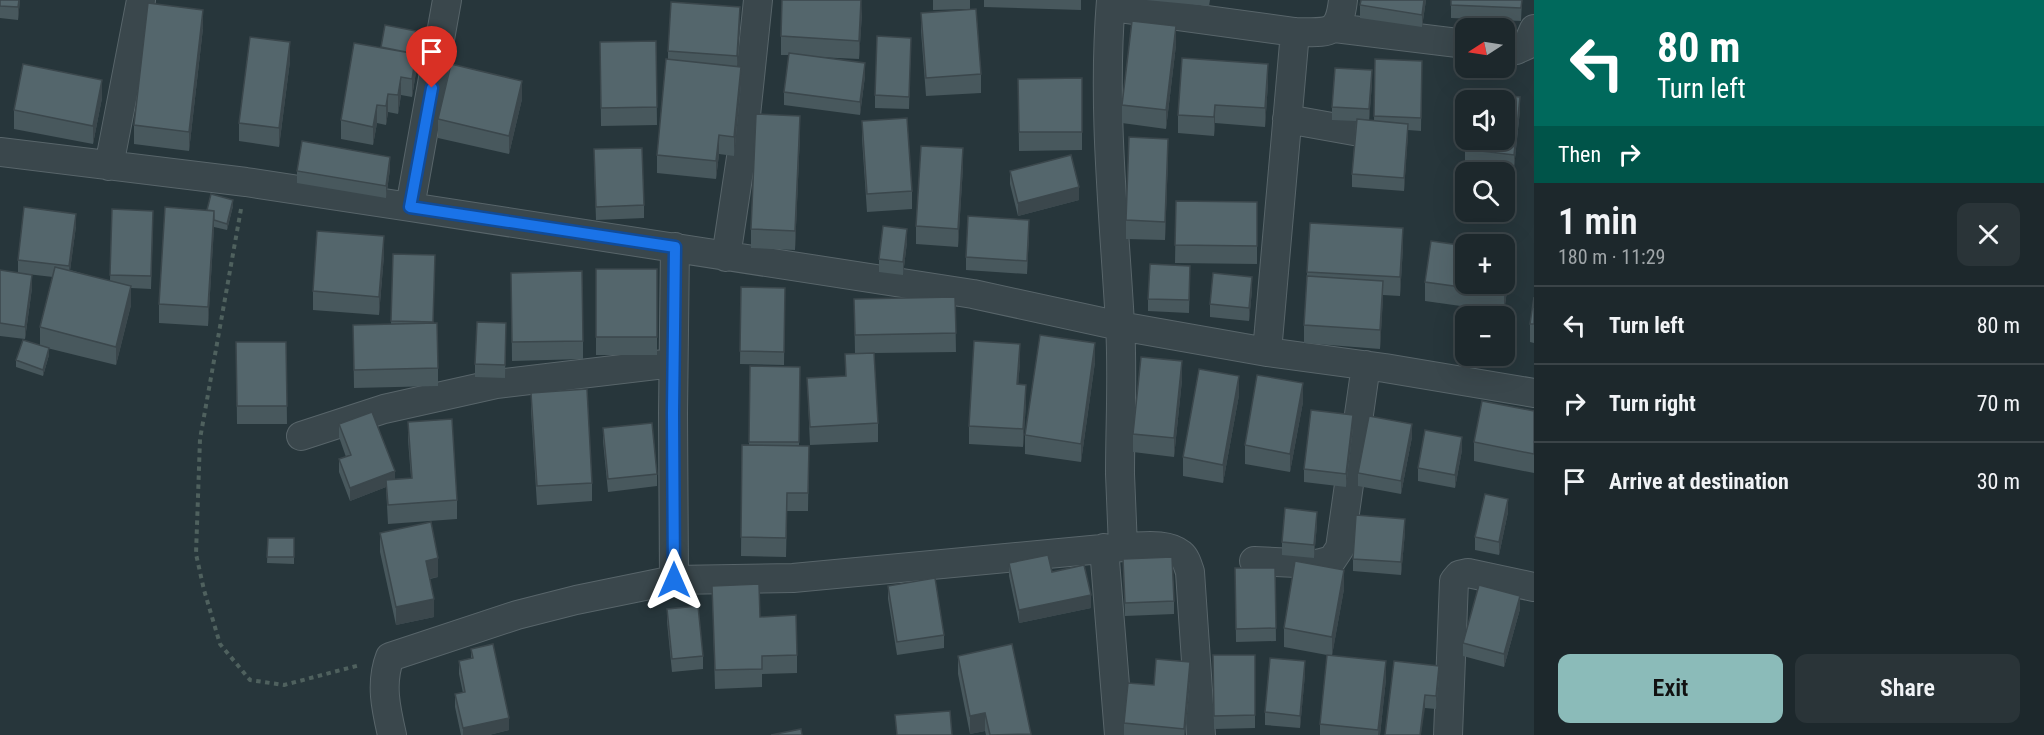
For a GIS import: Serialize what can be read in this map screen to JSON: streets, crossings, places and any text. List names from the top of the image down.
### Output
{
  "north": "left",
  "page": {
    "turn": ["80 m", "Turn left"],
    "map_buttons": ["+", "−"],
    "then": "Then",
    "heading": ["1 min", "180 m · 11:29"],
    "list": [
      {
        "name": "Turn left",
        "value": "80 m"
      },
      {
        "name": "Turn right",
        "value": "70 m"
      },
      {
        "name": "Arrive at destination",
        "value": "30 m"
      }
    ],
    "buttons": ["Exit", "Share"]
  }
}
